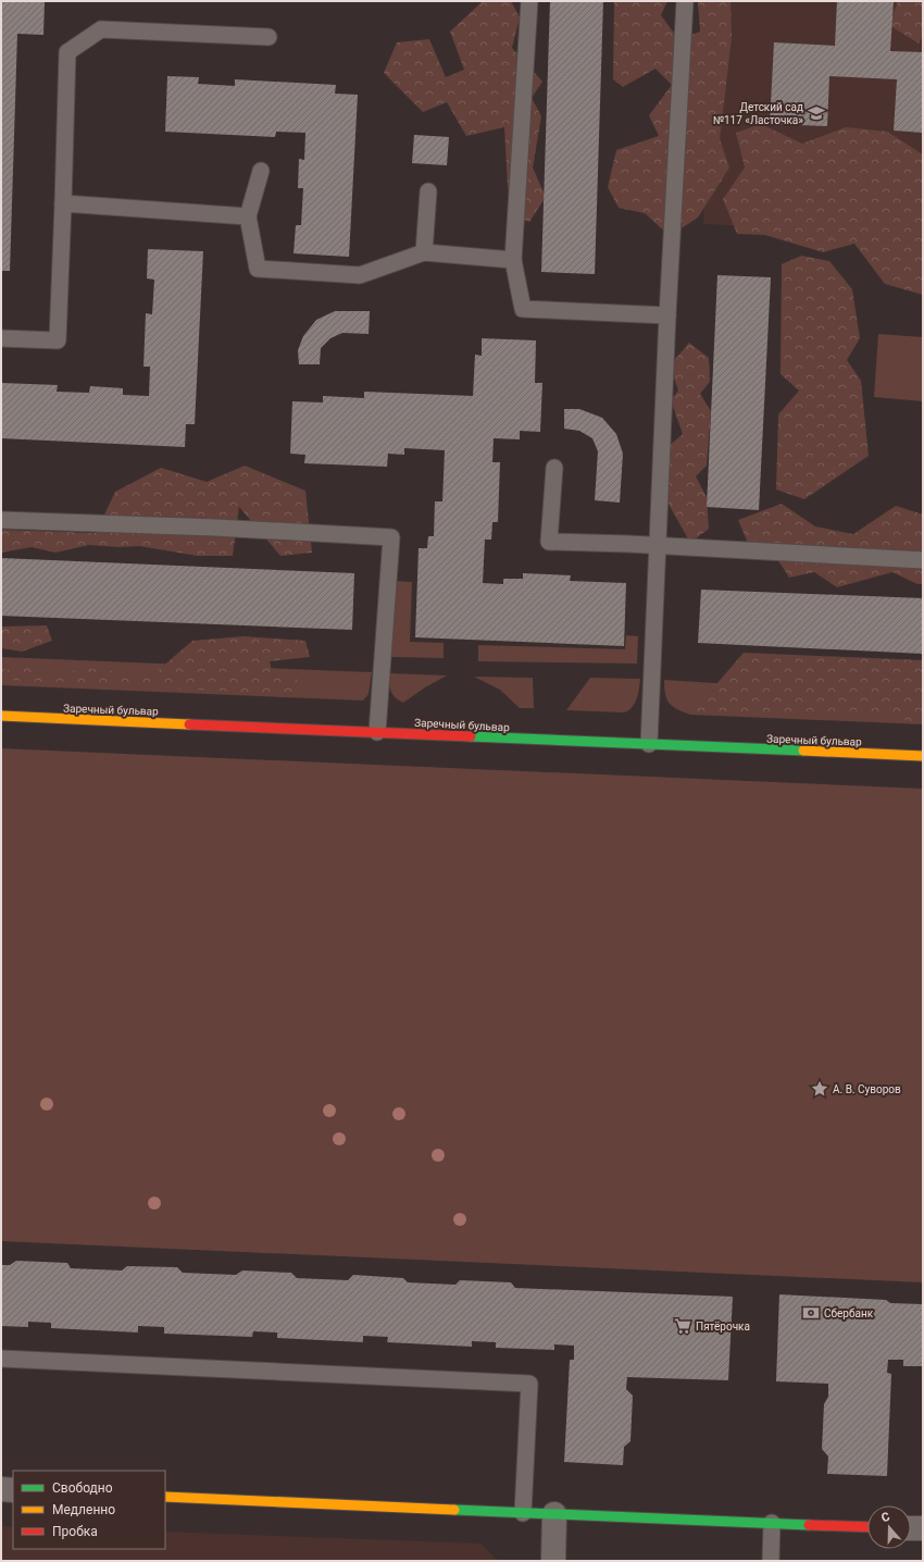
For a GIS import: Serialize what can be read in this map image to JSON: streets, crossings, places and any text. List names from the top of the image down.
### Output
{
  "streets": {
    "street": ["Заречный бульвар"]
  },
  "places": {
    "school or university": ["Детский сад №117 «Ласточка»"],
    "place": ["А. В. Суворов"],
    "bank": ["Сбербанк"],
    "supermarket": ["Пятёрочка"]
  },
  "legend": ["Свободно", "Медленно", "Пробка"],
  "north": "top"
}
